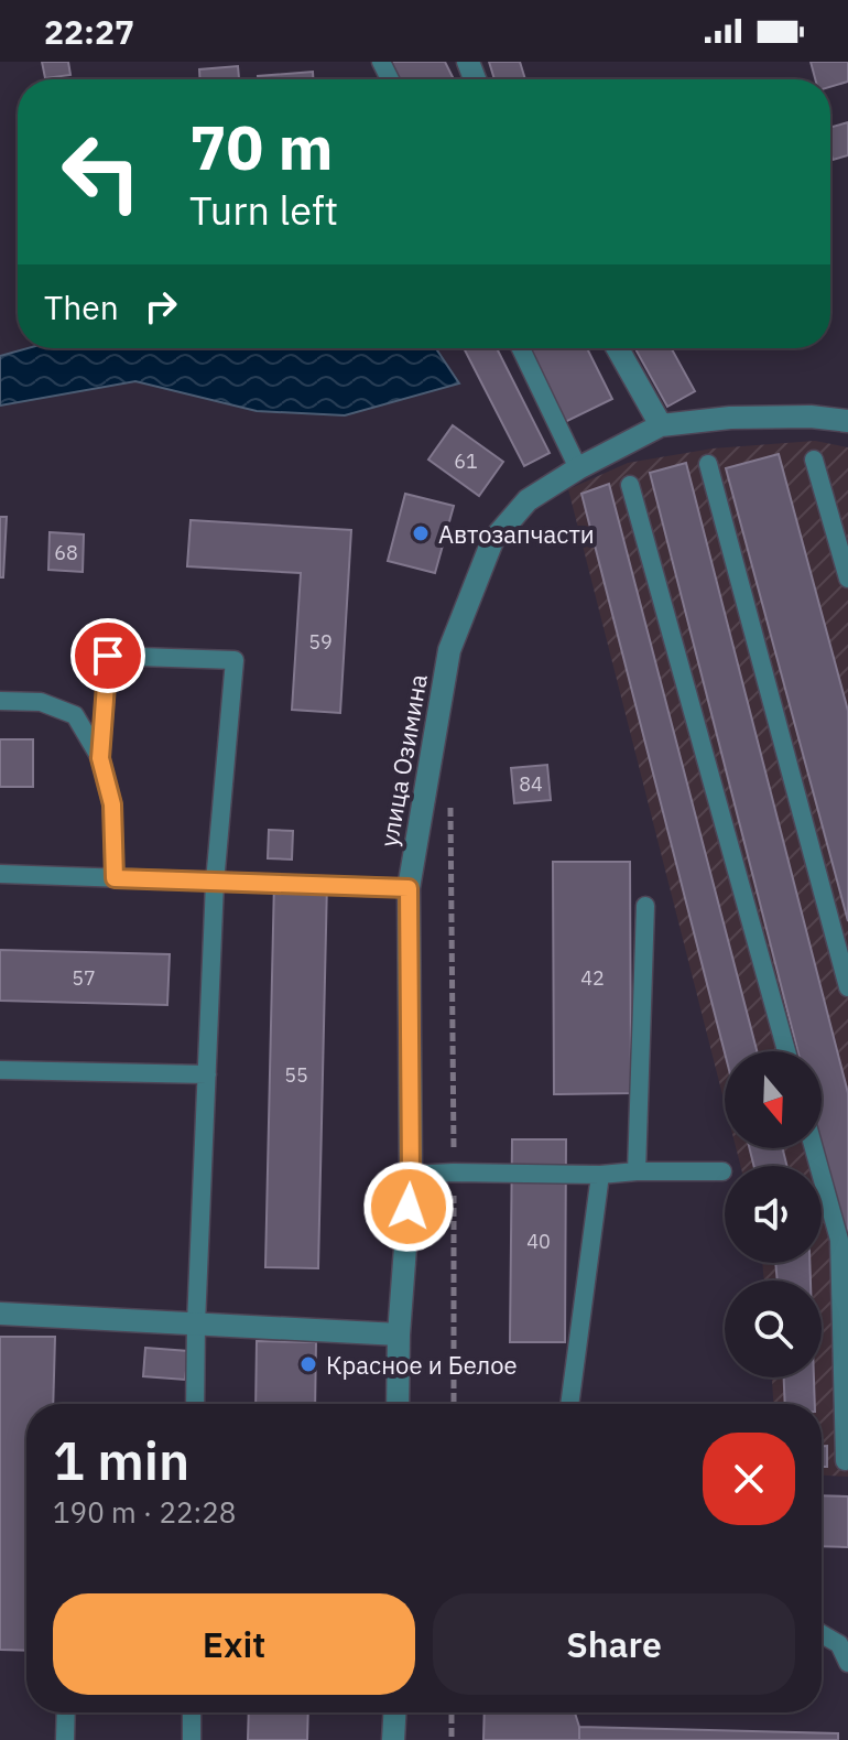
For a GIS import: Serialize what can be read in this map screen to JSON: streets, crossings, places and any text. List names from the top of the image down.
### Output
{
  "streets": {
    "street": ["улица Озимина"]
  },
  "places": ["Автозапчасти", "Красное и Белое"],
  "house_numbers": [
    "61",
    "68",
    "59",
    "84",
    "57",
    "42",
    "55",
    "40"
  ],
  "north": "bottom",
  "page": {
    "status": "22:27",
    "turn": ["70 m", "Turn left"],
    "then": "Then",
    "heading": ["1 min", "190 m · 22:28"],
    "buttons": ["Exit", "Share"]
  }
}
